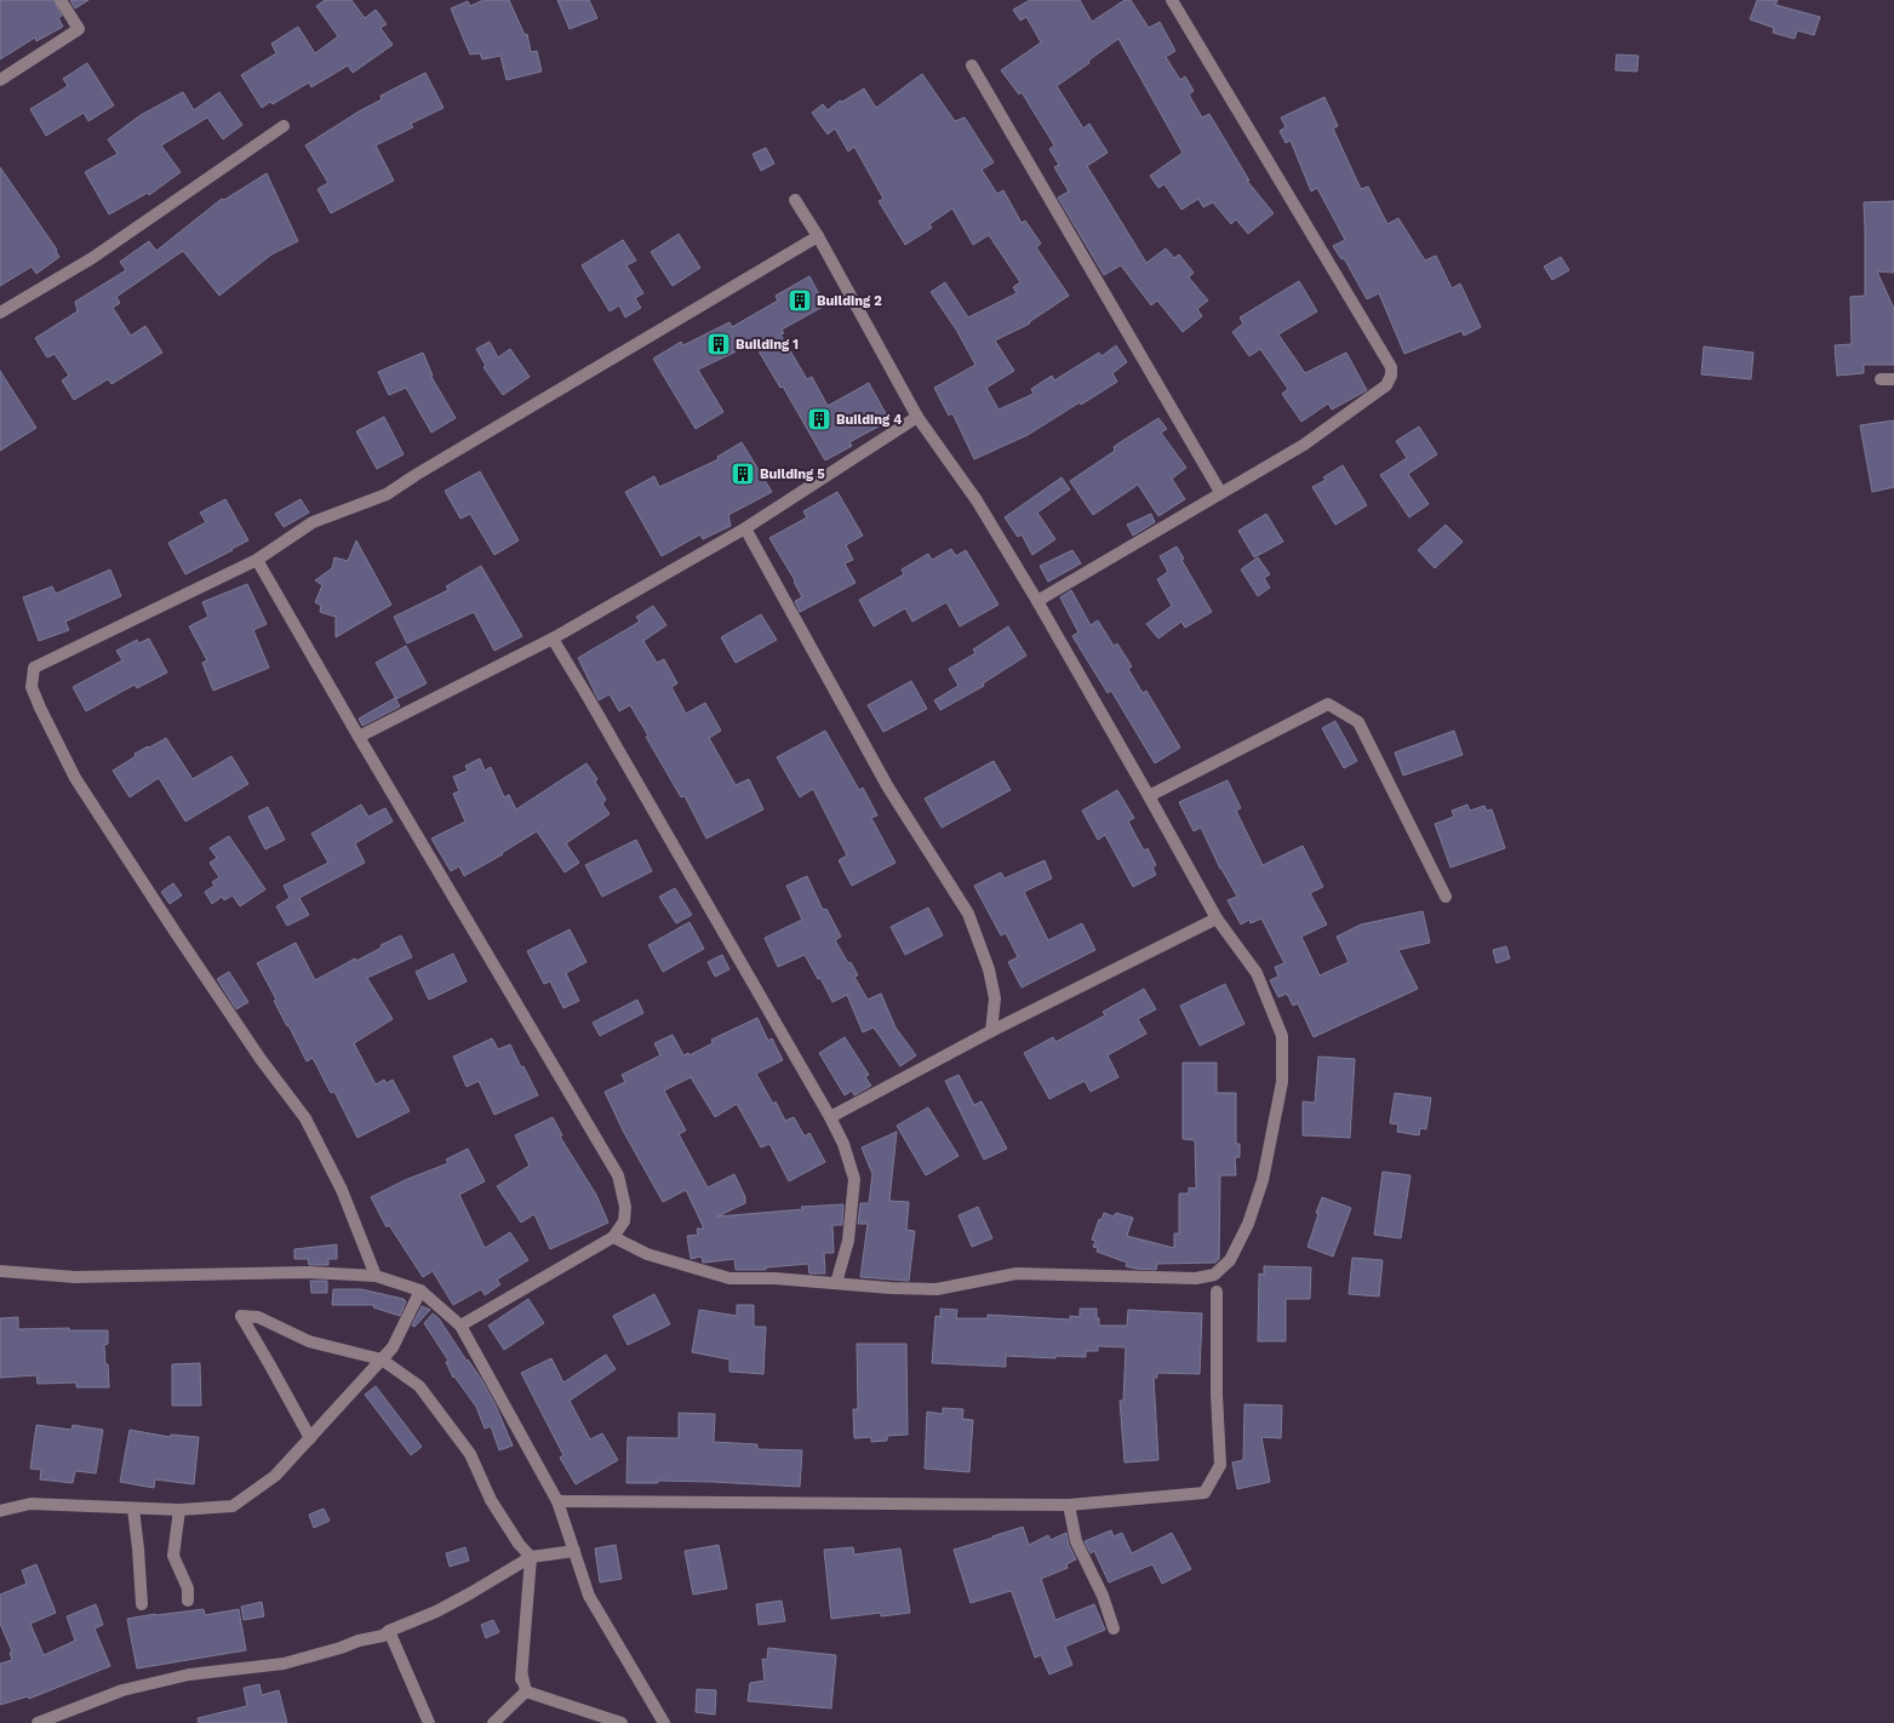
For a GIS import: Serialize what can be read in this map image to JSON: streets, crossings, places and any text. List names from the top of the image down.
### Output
{
  "places": {
    "building": [
      "Building 2",
      "Building 1",
      "Building 4",
      "Building 5"
    ]
  }
}
